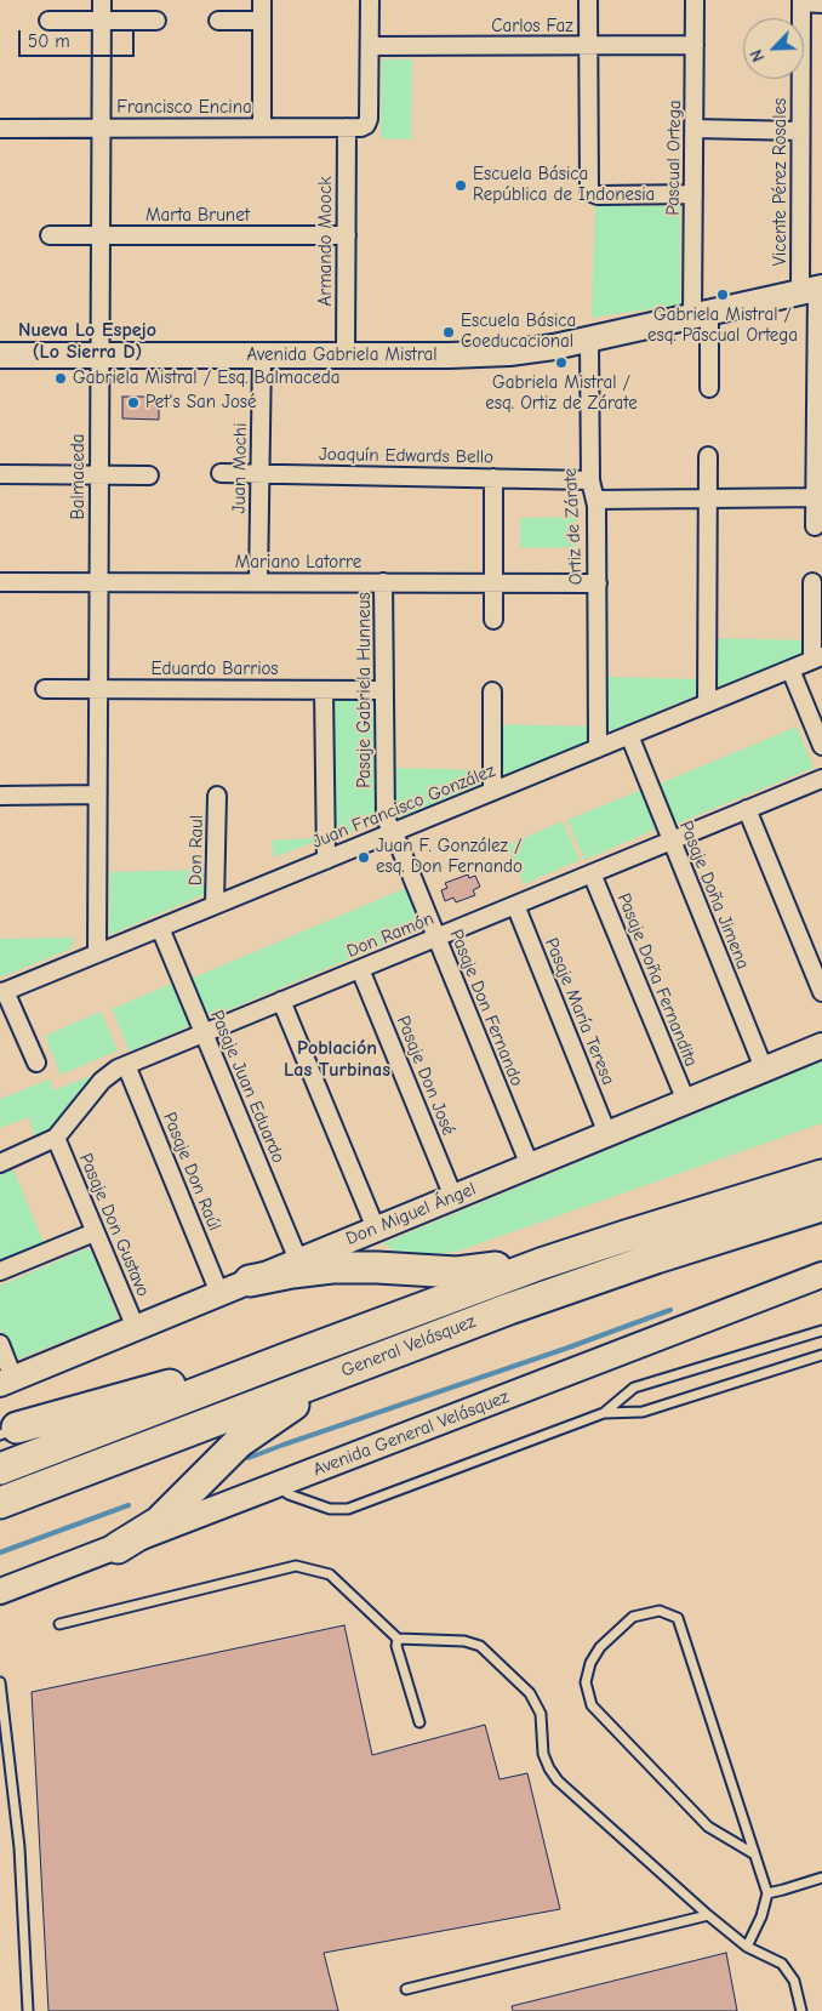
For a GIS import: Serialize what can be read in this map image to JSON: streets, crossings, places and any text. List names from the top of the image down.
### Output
{
  "streets": {
    "highway": ["General Velásquez"],
    "main road": ["Avenida Gabriela Mistral", "Don Miguel Ángel", "Avenida General Velásquez"],
    "street": [
      "Carlos Faz",
      "Francisco Encina",
      "Pascual Ortega",
      "Vicente Pérez Rosales",
      "Marta Brunet",
      "Armando Moock",
      "Joaquín Edwards Bello",
      "Juan Mochi",
      "Balmaceda",
      "Ortiz de Zárate",
      "Mariano Latorre",
      "Eduardo Barrios",
      "Pasaje Gabriela Hunneus",
      "Juan Francisco González",
      "Don Raul",
      "Pasaje Doña Jimena",
      "Don Ramón",
      "Pasaje Doña Fernandita",
      "Pasaje Don Fernando",
      "Pasaje María Teresa",
      "Pasaje Don José",
      "Pasaje Juan Eduardo",
      "Pasaje Don Raúl",
      "Pasaje Don Gustavo"
    ]
  },
  "crossings": [
    ["Carlos Faz", "Francisco Encina"],
    ["Carlos Faz", "Pascual Ortega"],
    ["Francisco Encina", "Armando Moock"],
    ["Francisco Encina", "Balmaceda"],
    ["Pascual Ortega", "Avenida Gabriela Mistral"],
    ["Vicente Pérez Rosales", "Avenida Gabriela Mistral"],
    ["Marta Brunet", "Armando Moock"],
    ["Marta Brunet", "Balmaceda"],
    ["Armando Moock", "Avenida Gabriela Mistral"],
    ["Avenida Gabriela Mistral", "Juan Mochi"],
    ["Avenida Gabriela Mistral", "Balmaceda"],
    ["Avenida Gabriela Mistral", "Ortiz de Zárate"],
    ["Joaquín Edwards Bello", "Juan Mochi"],
    ["Joaquín Edwards Bello", "Ortiz de Zárate"],
    ["Juan Mochi", "Mariano Latorre"],
    ["Balmaceda", "Mariano Latorre"],
    ["Balmaceda", "Eduardo Barrios"],
    ["Balmaceda", "Juan Francisco González"],
    ["Ortiz de Zárate", "Mariano Latorre"],
    ["Ortiz de Zárate", "Juan Francisco González"],
    ["Mariano Latorre", "Pasaje Gabriela Hunneus"],
    ["Eduardo Barrios", "Pasaje Gabriela Hunneus"],
    ["Pasaje Gabriela Hunneus", "Juan Francisco González"],
    ["Pasaje Gabriela Hunneus", "Pasaje Don Fernando"],
    ["Juan Francisco González", "Don Raul"],
    ["Juan Francisco González", "Pasaje Doña Jimena"],
    ["Juan Francisco González", "Pasaje Don Fernando"],
    ["Juan Francisco González", "Pasaje Juan Eduardo"],
    ["Pasaje Doña Jimena", "Don Ramón"],
    ["Pasaje Doña Jimena", "Don Miguel Ángel"],
    ["Don Ramón", "Pasaje Doña Fernandita"],
    ["Don Ramón", "Pasaje Don Fernando"],
    ["Don Ramón", "Pasaje María Teresa"],
    ["Don Ramón", "Pasaje Don José"],
    ["Don Ramón", "Pasaje Juan Eduardo"],
    ["Don Ramón", "Pasaje Don Raúl"],
    ["Don Ramón", "Pasaje Don Gustavo"],
    ["Pasaje Doña Fernandita", "Don Miguel Ángel"],
    ["Pasaje Don Fernando", "Don Miguel Ángel"],
    ["Pasaje María Teresa", "Don Miguel Ángel"],
    ["Pasaje Don José", "Don Miguel Ángel"],
    ["Pasaje Juan Eduardo", "Don Miguel Ángel"],
    ["Pasaje Don Raúl", "Don Miguel Ángel"],
    ["Don Miguel Ángel", "Pasaje Don Gustavo"]
  ],
  "districts": ["Nueva Lo Espejo (Lo Sierra D)", "Población Las Turbinas"],
  "places": [
    "Escuela Básica República de Indonesia",
    "Gabriela Mistral / esq. Pascual Ortega",
    "Escuela Básica Coeducacional",
    "Gabriela Mistral / esq. Ortiz de Zárate",
    "Gabriela Mistral / Esq. Balmaceda",
    "Pet's San José",
    "Juan F. González / esq. Don Fernando"
  ],
  "scale_bar": "50 m",
  "north": "bottom left"
}
